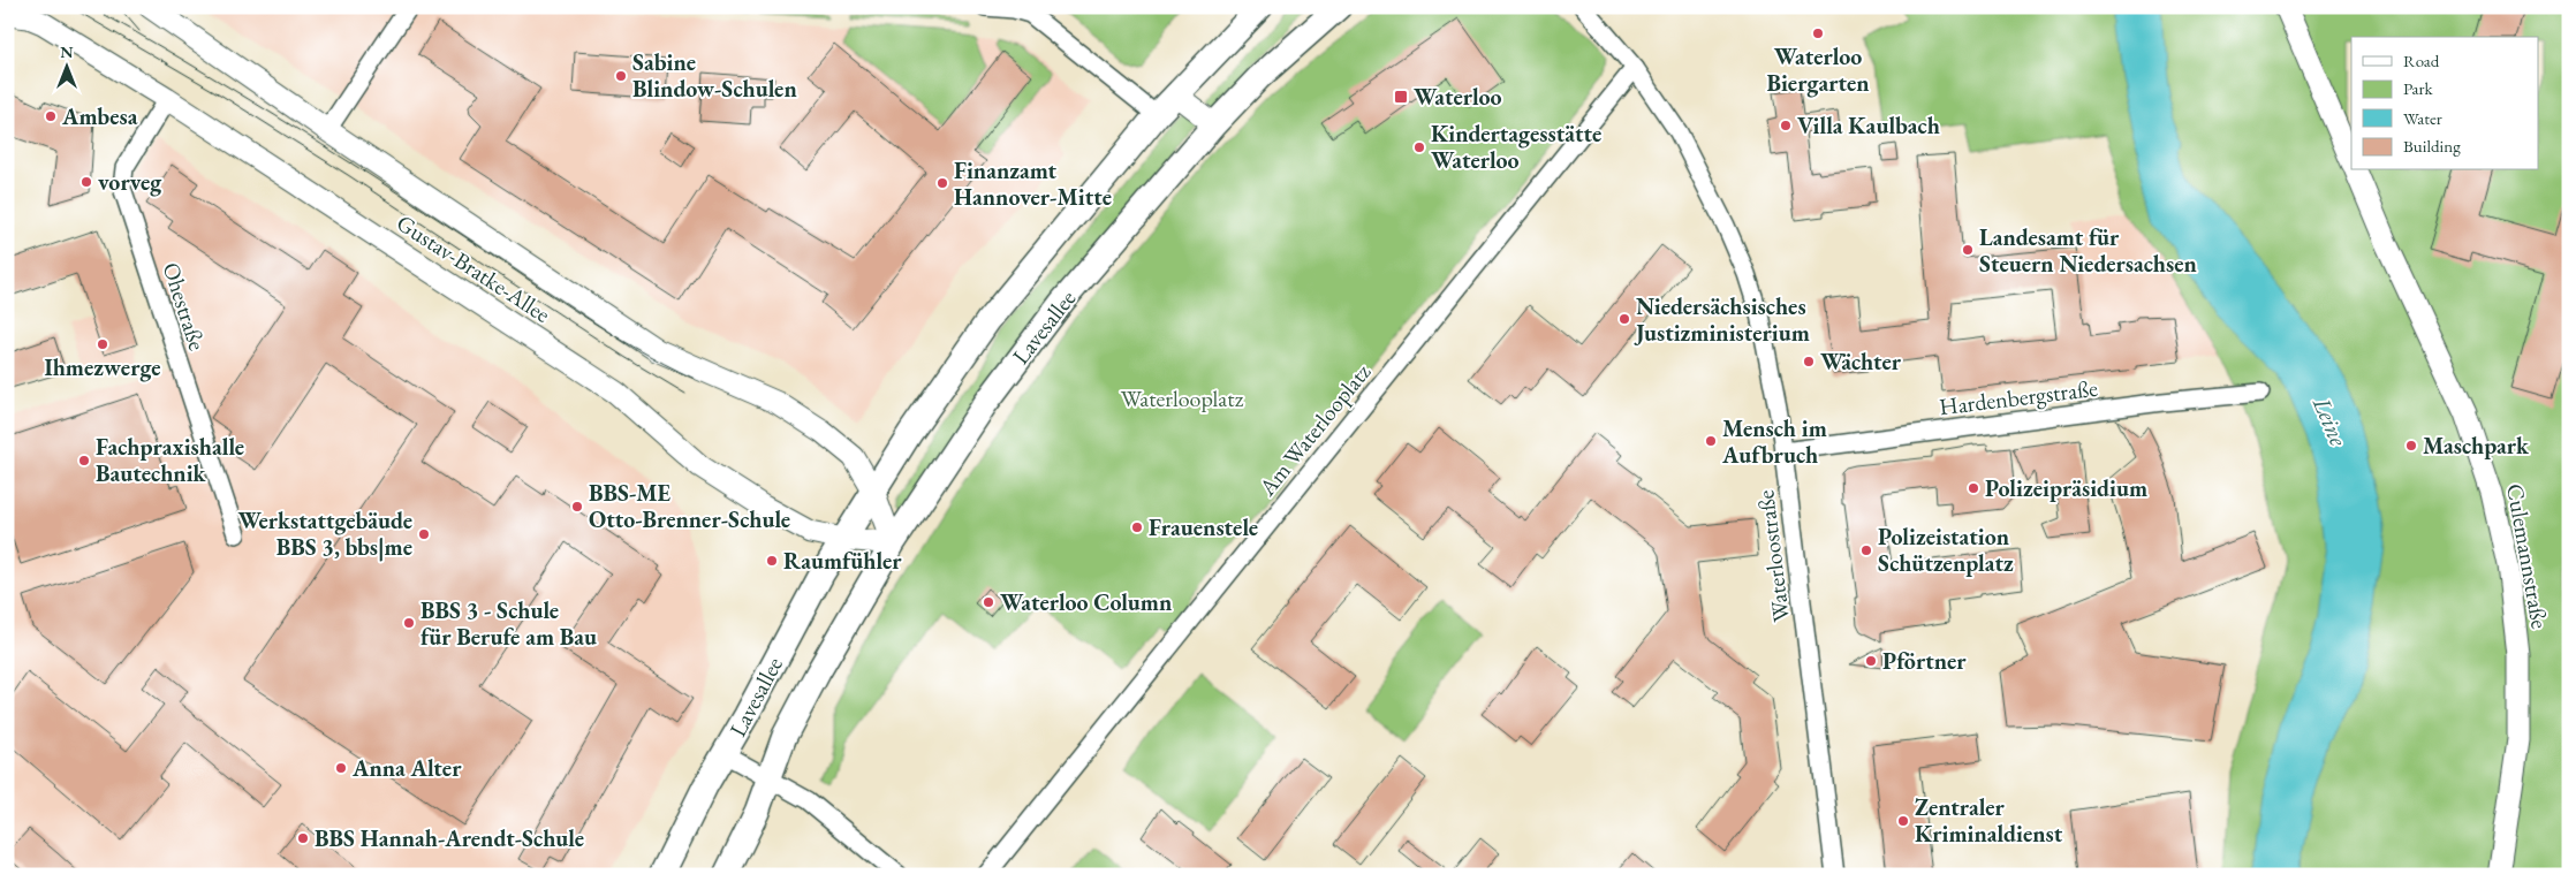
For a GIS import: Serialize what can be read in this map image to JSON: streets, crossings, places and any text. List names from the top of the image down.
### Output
{
  "streets": {
    "main road": ["Lavesallee"],
    "street": [
      "Gustav-Bratke-Allee",
      "Ohestraße",
      "Hardenbergstraße",
      "Am Waterlooplatz",
      "Waterloostraße",
      "Culemannstraße"
    ]
  },
  "crossings": [
    ["Gustav-Bratke-Allee", "Ohestraße"],
    ["Gustav-Bratke-Allee", "Lavesallee"],
    ["Hardenbergstraße", "Waterloostraße"],
    ["Am Waterlooplatz", "Waterloostraße"]
  ],
  "water": ["Leine"],
  "parks": ["Waterlooplatz"],
  "places": {
    "other": [
      "Waterloo Biergarten",
      "Sabine Blindow-Schulen",
      "Ambesa",
      "Villa Kaulbach",
      "Kindertagesstätte Waterloo",
      "vorveg",
      "Finanzamt Hannover-Mitte",
      "Landesamt für Steuern Niedersachsen",
      "Niedersächsisches Justizministerium",
      "Ihmezwerge",
      "Wächter",
      "Mensch im Aufbruch",
      "Maschpark",
      "Fachpraxishalle Bautechnik",
      "Polizeipräsidium",
      "BBS-ME Otto-Brenner-Schule",
      "Frauenstele",
      "Werkstattgebäude BBS 3, bbs|me",
      "Polizeistation Schützenplatz",
      "Raumfühler",
      "Waterloo Column",
      "BBS 3 - Schule für Berufe am Bau",
      "Pförtner",
      "Anna Alter",
      "Zentraler Kriminaldienst",
      "BBS Hannah-Arendt-Schule"
    ],
    "transit": ["Waterloo"]
  },
  "legend": [
    "Road",
    "Park",
    "Water",
    "Building"
  ],
  "north": "top"
}
